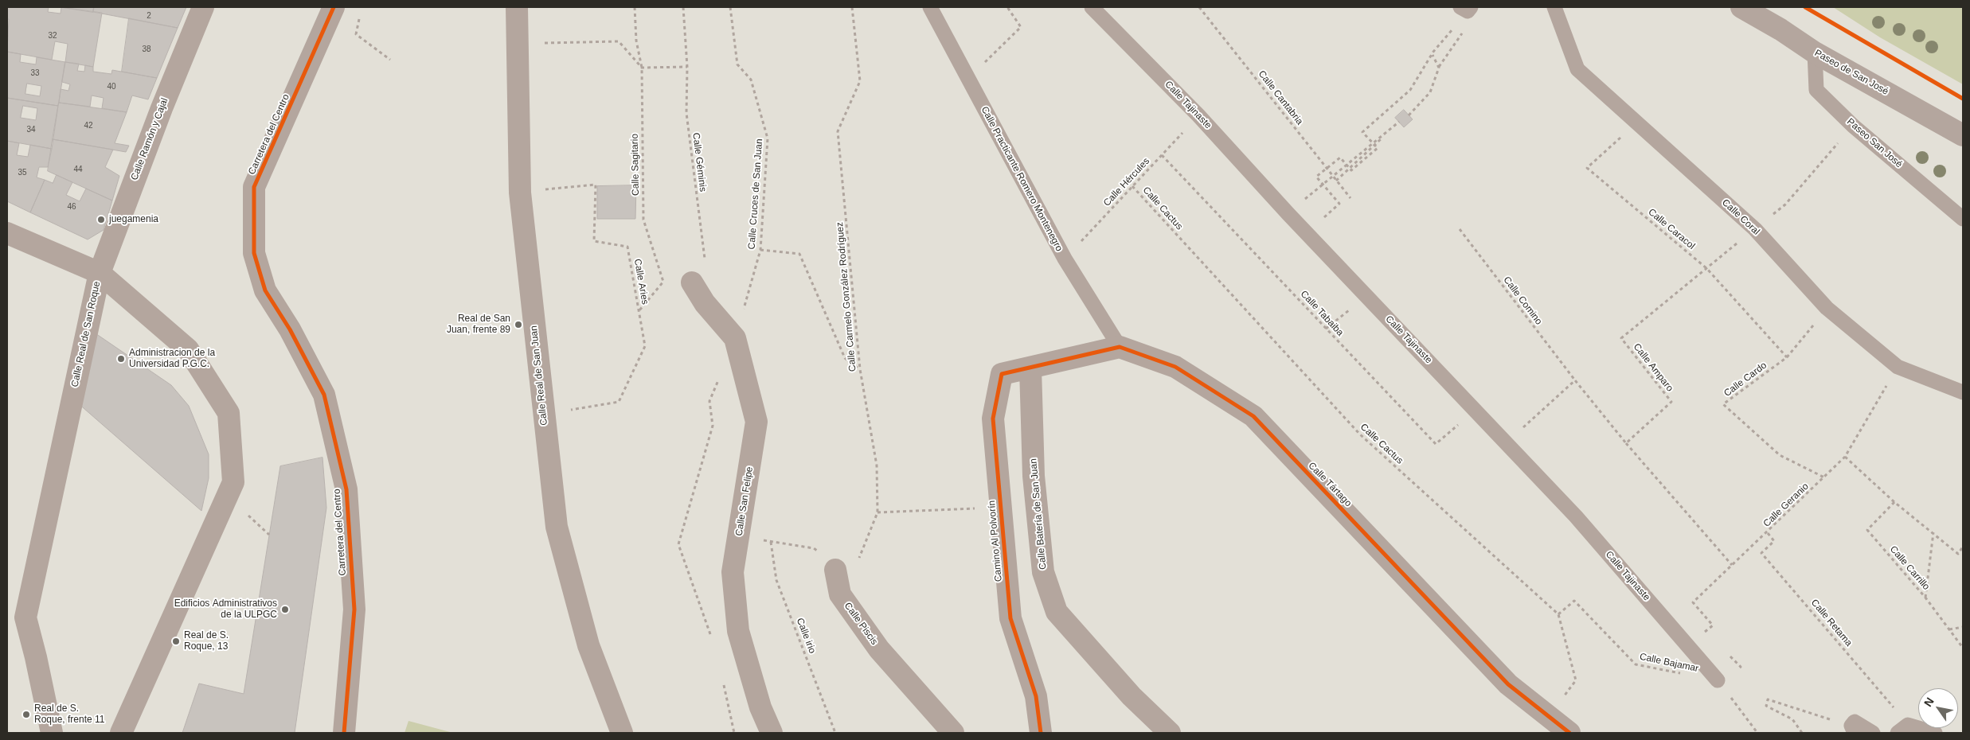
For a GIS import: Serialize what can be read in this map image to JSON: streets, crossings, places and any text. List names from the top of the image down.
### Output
{
  "streets": {
    "street": [
      "Paseo de San José",
      "Carretera del Centro",
      "Calle Ramón y Cajal",
      "Calle Real de San Roque",
      "Calle Real de San Juan",
      "Calle Tártago",
      "Calle San Felipe",
      "Calle Batería de San Juan",
      "Camino Al Polvorín",
      "Calle Piscis"
    ],
    "lane": [
      "Calle Tajinaste",
      "Paseo San José",
      "Calle Practicante Romero Montenegro",
      "Calle Coral"
    ],
    "path": [
      "Calle Cantabria",
      "Calle Géminis",
      "Calle Sagitario",
      "Calle Hércules",
      "Calle Cruces de San Juan",
      "Calle Cactus",
      "Calle Caracol",
      "Calle Aries",
      "Calle Carmelo González Rodríguez",
      "Calle Comino",
      "Calle Tabaiba",
      "Calle Amparo",
      "Calle Cardo",
      "Calle Geranio",
      "Calle Carrillo",
      "Calle Retama",
      "Calle irio",
      "Calle Bajamar"
    ]
  },
  "crossings": [
    ["Paseo de San José", "Paseo San José"],
    ["Calle Tajinaste", "Calle Hércules"],
    ["Calle Tajinaste", "Calle Tabaiba"],
    ["Calle Tajinaste", "Calle Bajamar"],
    ["Calle Ramón y Cajal", "Calle Real de San Roque"],
    ["Paseo San José", "Calle Amparo"],
    ["Calle Géminis", "Calle San Felipe"],
    ["Calle Practicante Romero Montenegro", "Calle Hércules"],
    ["Calle Practicante Romero Montenegro", "Calle Tártago"],
    ["Calle Hércules", "Calle Cactus"],
    ["Calle Hércules", "Calle Tabaiba"],
    ["Calle Cruces de San Juan", "Calle San Felipe"],
    ["Calle Cactus", "Calle Bajamar"],
    ["Calle Coral", "Calle Caracol"],
    ["Calle Coral", "Calle Amparo"],
    ["Calle Coral", "Calle Cardo"],
    ["Calle Coral", "Calle Geranio"],
    ["Calle Caracol", "Calle Amparo"],
    ["Calle Caracol", "Calle Cardo"],
    ["Calle Aries", "Calle Real de San Juan"],
    ["Calle Carmelo González Rodríguez", "Calle Piscis"],
    ["Calle Cardo", "Calle Geranio"],
    ["Calle Geranio", "Calle Retama"],
    ["Calle Batería de San Juan", "Camino Al Polvorín"]
  ],
  "places": [
    "juegamenia",
    "Real de San Juan, frente 89",
    "Administracion de la Universidad P.G.C.",
    "Edificios Administrativos de la ULPGC",
    "Real de S. Roque, 13",
    "Real de S. Roque, frente 11"
  ],
  "house_numbers": [
    "2",
    "32",
    "38",
    "33",
    "40",
    "42",
    "34",
    "44",
    "35",
    "46"
  ],
  "north": "top left"
}
